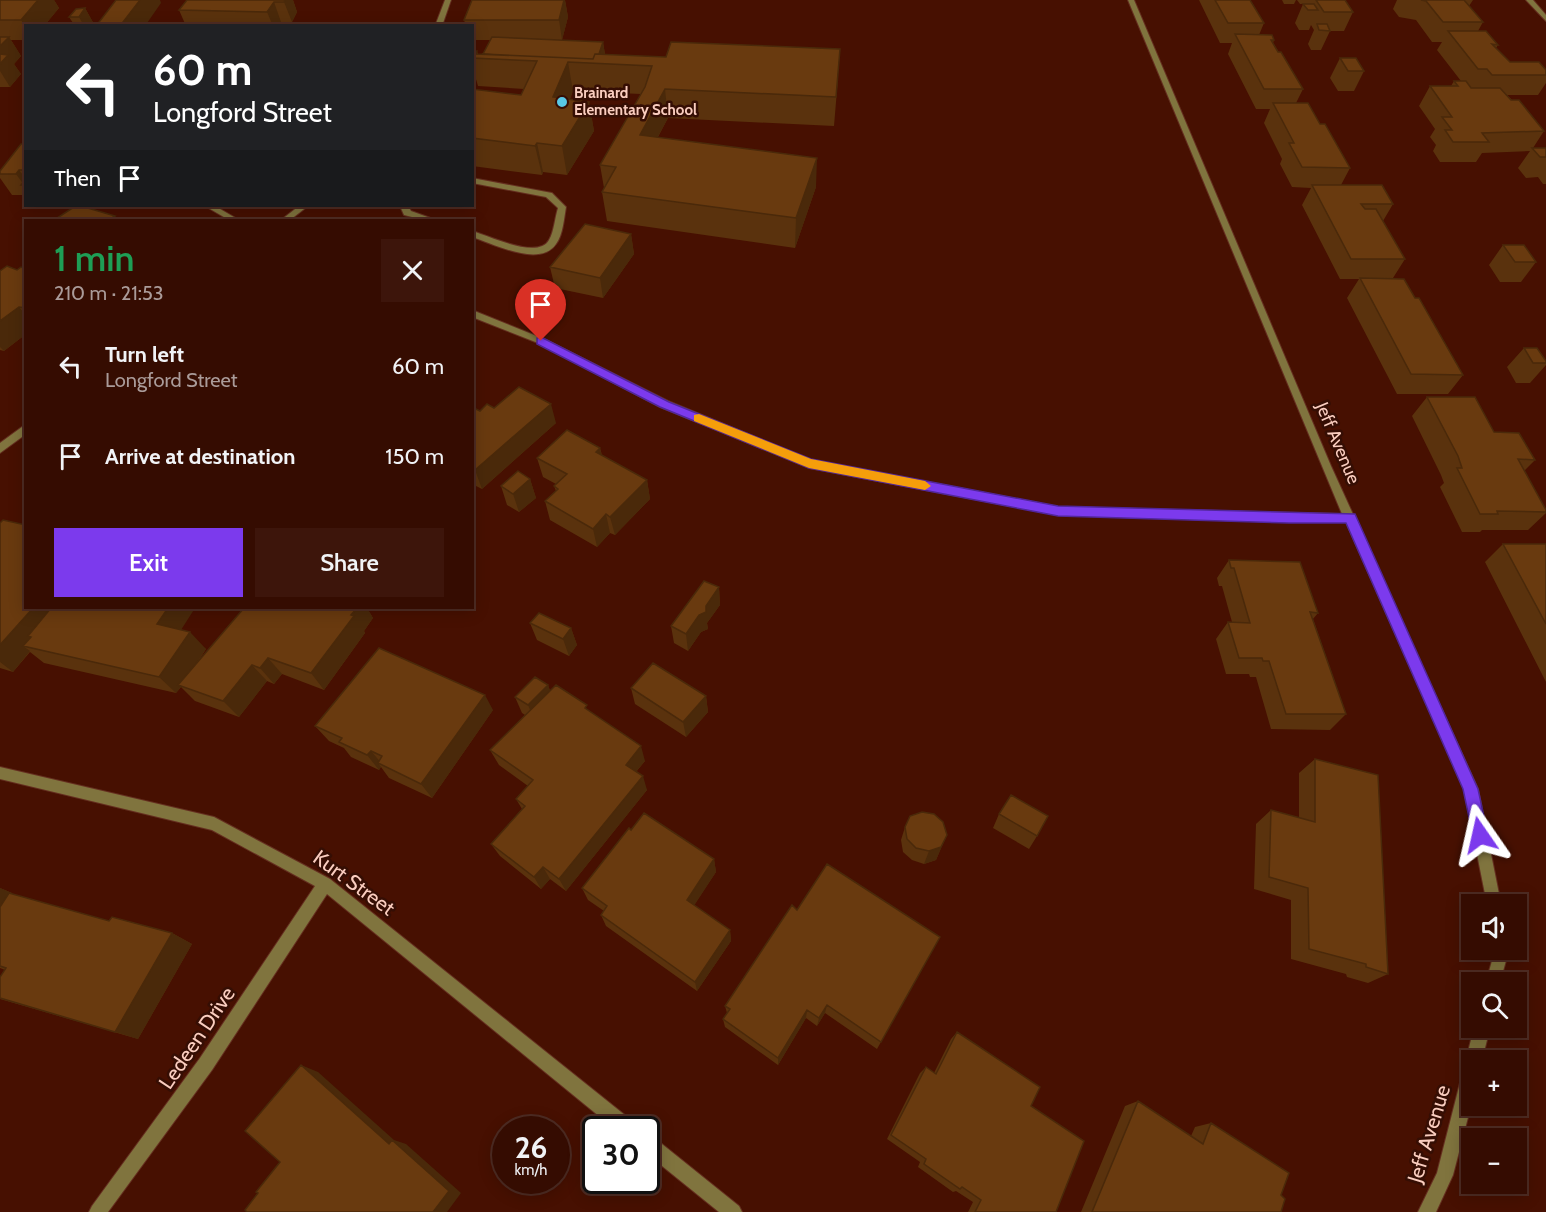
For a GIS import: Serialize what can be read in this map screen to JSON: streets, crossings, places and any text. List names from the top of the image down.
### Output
{
  "streets": {
    "street": ["Jeff Avenue", "Kurt Street", "Ledeen Drive"]
  },
  "crossings": [
    ["Kurt Street", "Ledeen Drive"]
  ],
  "places": ["Brainard Elementary School"],
  "page": {
    "turn": ["60 m", "Longford Street"],
    "then": "Then",
    "heading": ["1 min", "210 m · 21:53"],
    "list": [
      {
        "name": "Turn left",
        "note": "Longford Street",
        "value": "60 m"
      },
      {
        "name": "Arrive at destination",
        "value": "150 m"
      }
    ],
    "buttons": ["Exit", "Share"],
    "map_buttons": ["+", "−"],
    "speed": "26 km/h",
    "limit": "30"
  }
}
